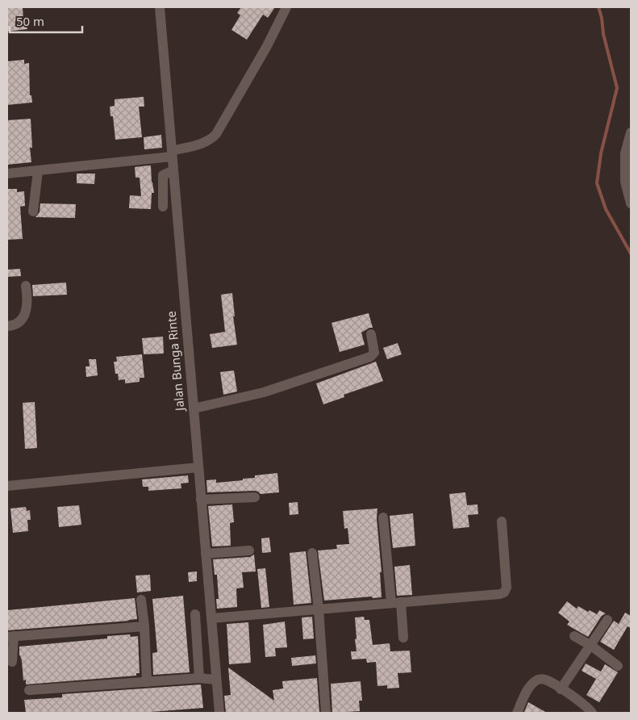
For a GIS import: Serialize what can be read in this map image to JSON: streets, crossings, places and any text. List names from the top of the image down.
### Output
{
  "streets": {
    "street": ["Jalan Bunga Rinte"]
  },
  "scale_bar": "50 m"
}
